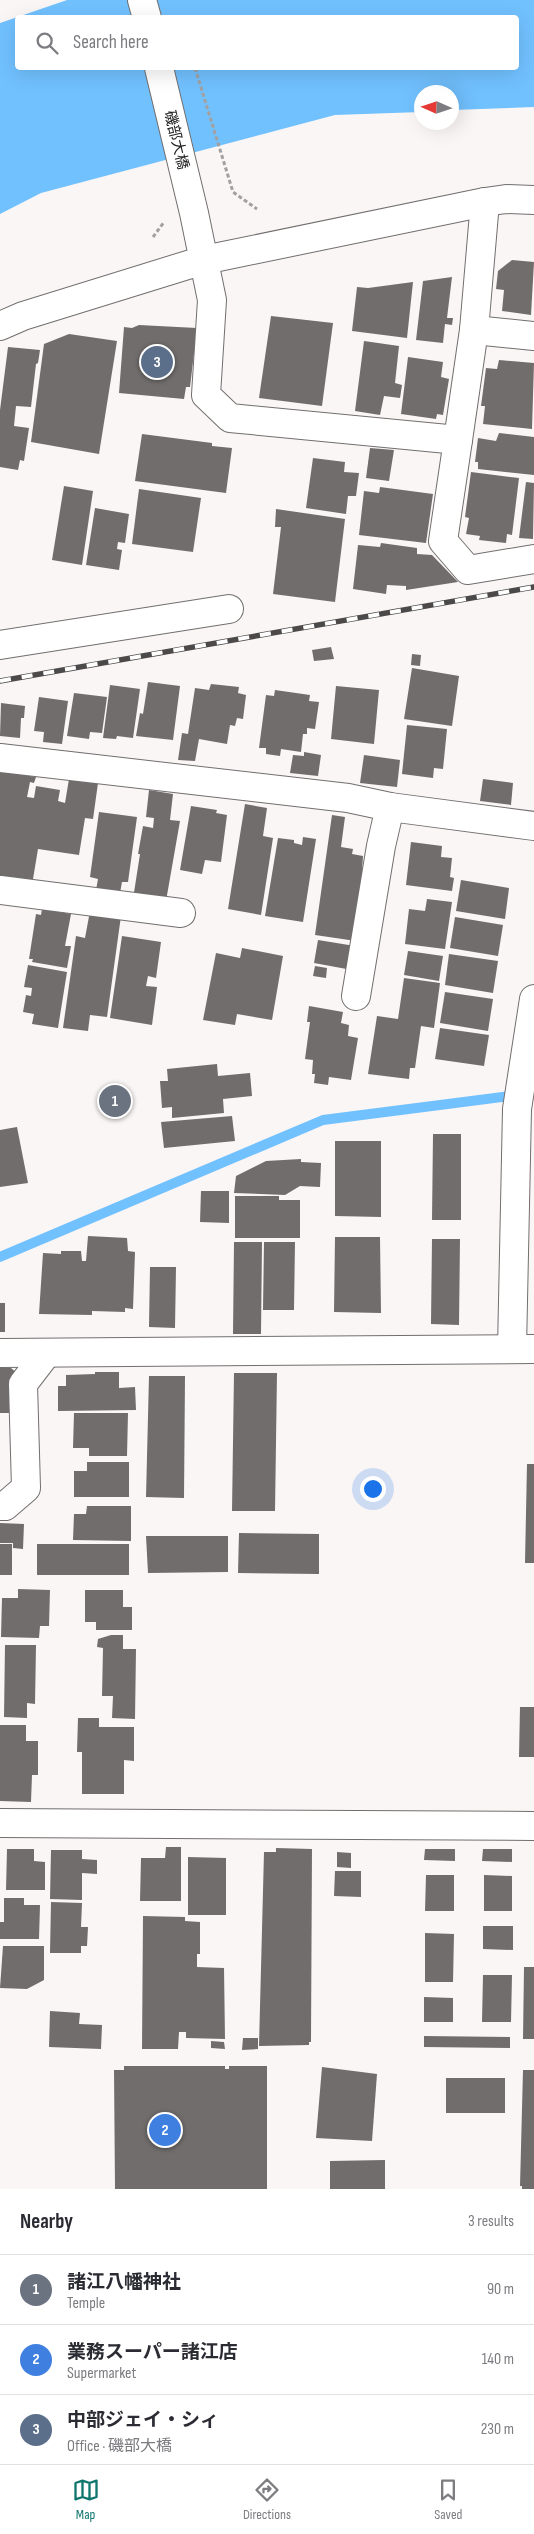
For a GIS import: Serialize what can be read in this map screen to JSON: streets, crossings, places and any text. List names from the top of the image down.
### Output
{
  "streets": {
    "street": ["磯部大橋"]
  },
  "north": "left",
  "page": {
    "search": "Search here",
    "pins": ["3", "1", "2"],
    "heading": ["Nearby", "3 results"],
    "list": [
      {
        "mark": "1",
        "name": "諸江八幡神社",
        "note": "Temple",
        "value": "90 m"
      },
      {
        "mark": "2",
        "name": "業務スーパー諸江店",
        "note": "Supermarket",
        "value": "140 m"
      },
      {
        "mark": "3",
        "name": "中部ジェイ・シィ",
        "note": "Office · 磯部大橋",
        "value": "230 m"
      }
    ],
    "nav": ["Map", "Directions", "Saved"]
  }
}
